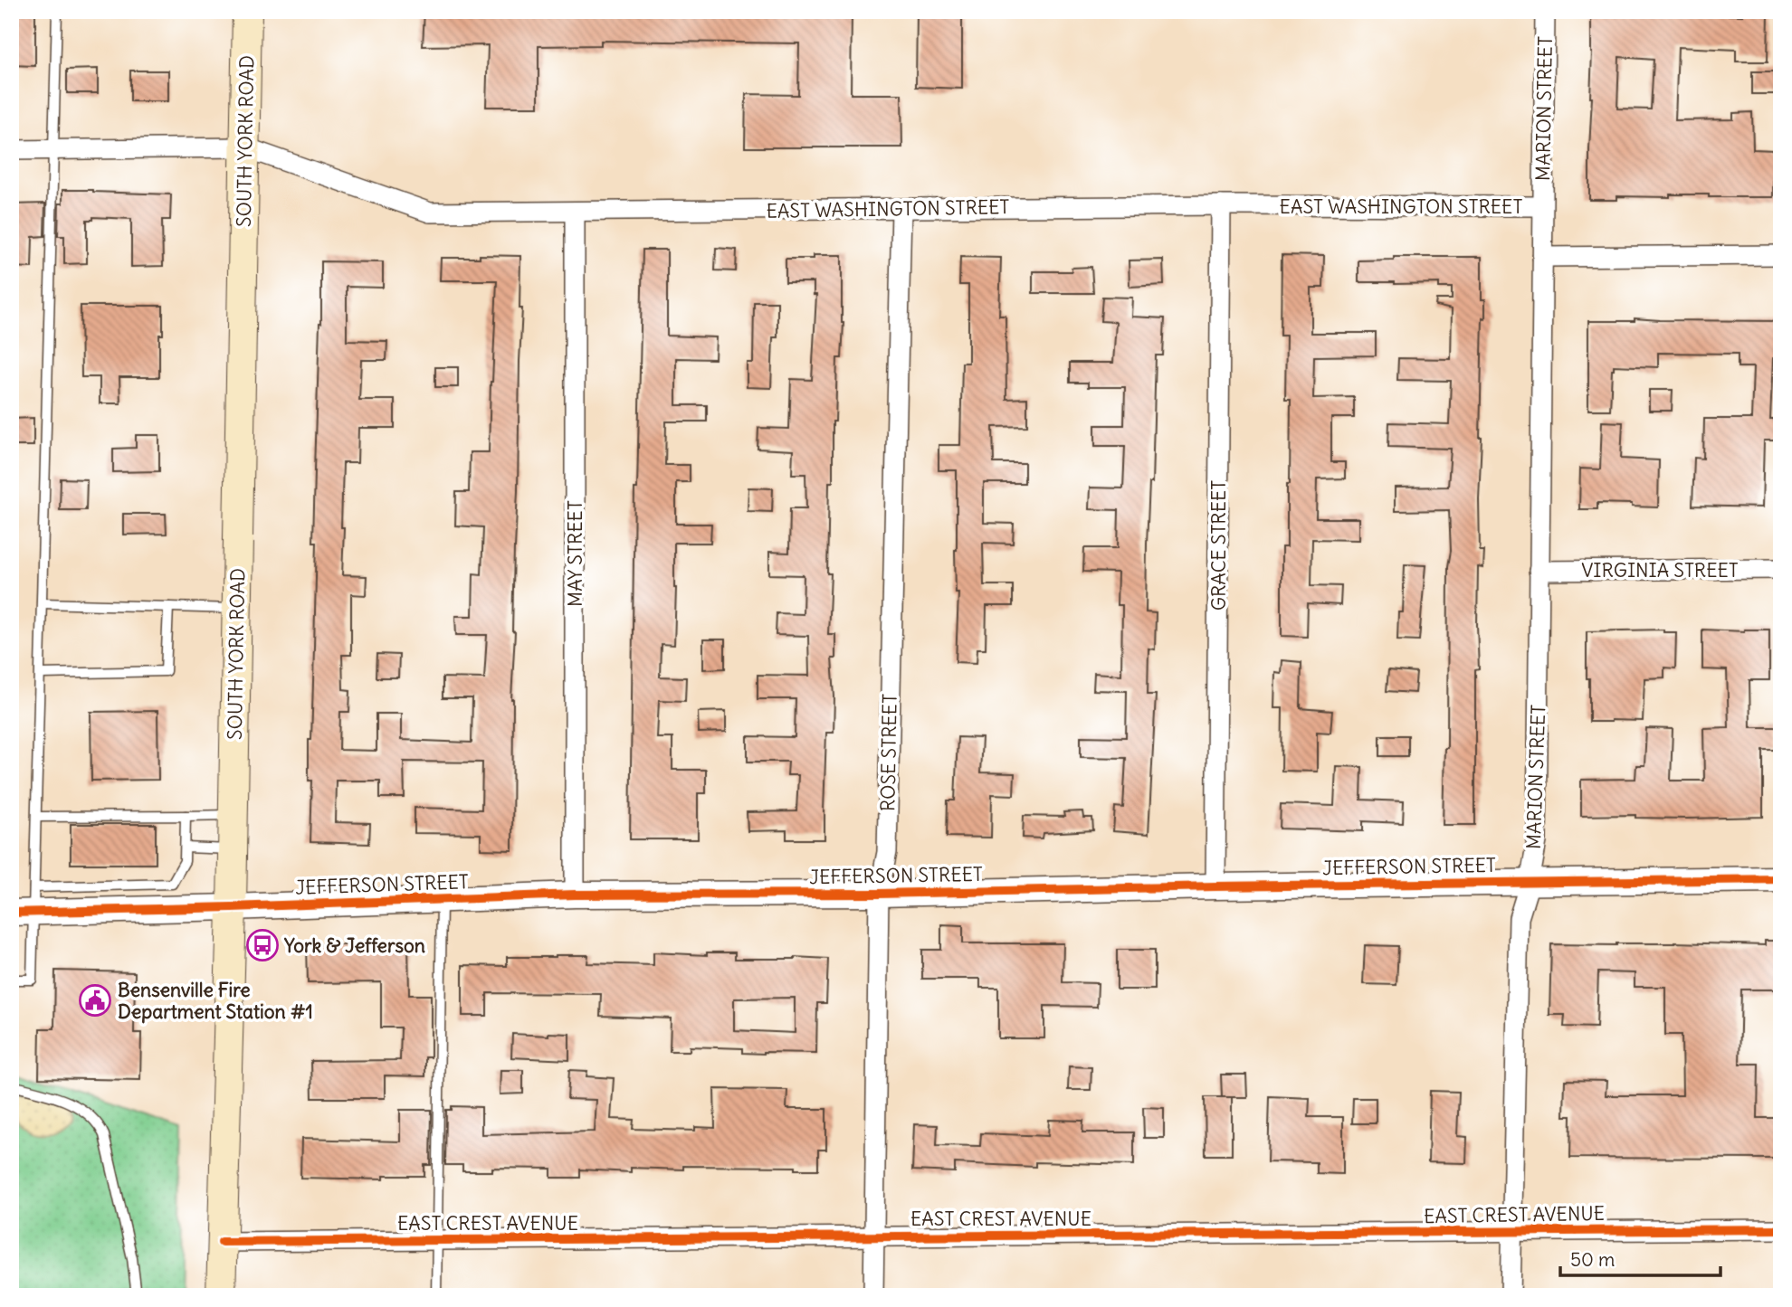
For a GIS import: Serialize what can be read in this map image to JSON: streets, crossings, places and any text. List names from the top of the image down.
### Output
{
  "streets": {
    "main road": ["SOUTH YORK ROAD"],
    "street": [
      "MARION STREET",
      "EAST WASHINGTON STREET",
      "GRACE STREET",
      "MAY STREET",
      "VIRGINIA STREET",
      "ROSE STREET",
      "JEFFERSON STREET",
      "EAST CREST AVENUE"
    ]
  },
  "crossings": [
    ["MARION STREET", "EAST WASHINGTON STREET"],
    ["MARION STREET", "VIRGINIA STREET"],
    ["MARION STREET", "JEFFERSON STREET"],
    ["MARION STREET", "EAST CREST AVENUE"],
    ["SOUTH YORK ROAD", "EAST WASHINGTON STREET"],
    ["SOUTH YORK ROAD", "JEFFERSON STREET"],
    ["SOUTH YORK ROAD", "EAST CREST AVENUE"],
    ["EAST WASHINGTON STREET", "GRACE STREET"],
    ["EAST WASHINGTON STREET", "MAY STREET"],
    ["EAST WASHINGTON STREET", "ROSE STREET"],
    ["GRACE STREET", "JEFFERSON STREET"],
    ["MAY STREET", "JEFFERSON STREET"],
    ["ROSE STREET", "JEFFERSON STREET"],
    ["ROSE STREET", "EAST CREST AVENUE"]
  ],
  "places": {
    "bus stop": ["York & Jefferson"],
    "public building": ["Bensenville Fire Department Station #1"]
  },
  "scale_bar": "50 m"
}
